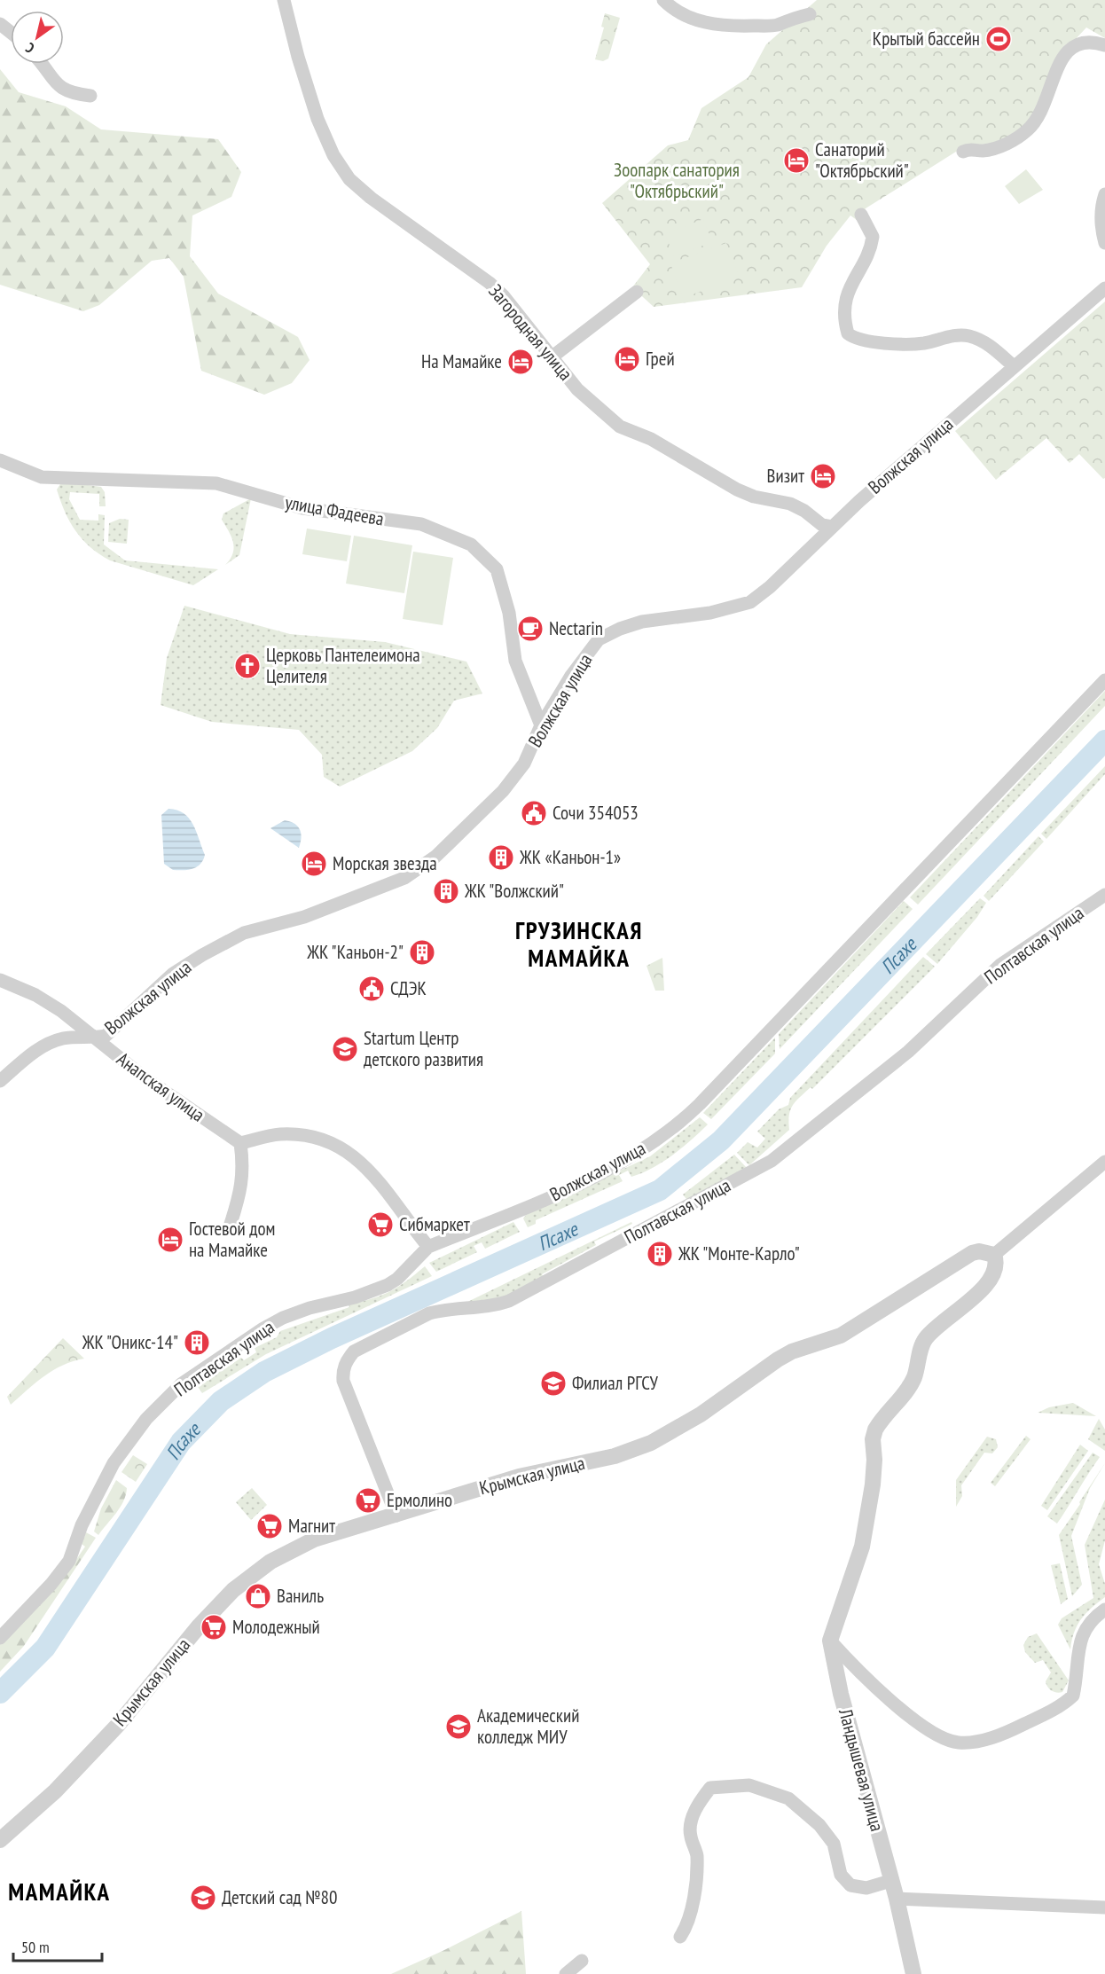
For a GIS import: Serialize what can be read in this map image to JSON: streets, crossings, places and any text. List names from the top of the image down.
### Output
{
  "streets": {
    "street": [
      "Загородная улица",
      "Волжская улица",
      "улица Фадеева",
      "Полтавская улица",
      "Анапская улица",
      "Крымская улица",
      "Ландышевая улица"
    ]
  },
  "crossings": [
    ["Загородная улица", "Волжская улица"],
    ["Волжская улица", "улица Фадеева"],
    ["Волжская улица", "Полтавская улица"],
    ["Волжская улица", "Анапская улица"],
    ["Полтавская улица", "Крымская улица"]
  ],
  "districts": ["ГРУЗИНСКАЯ МАМАЙКА", "МАМАЙКА"],
  "water": ["Псахе"],
  "parks": ["Зоопарк санатория \"Октябрьский\""],
  "places": {
    "sports": ["Крытый бассейн"],
    "hotel": [
      "Санаторий \"Октябрьский\"",
      "Грей",
      "На Мамайке",
      "Визит",
      "Морская звезда",
      "Гостевой дом на Мамайке"
    ],
    "cafe": ["Nectarin"],
    "church": ["Церковь Пантелеимона Целителя"],
    "public building": ["Сочи 354053", "СДЭК"],
    "building": [
      "ЖК «Каньон-1»",
      "ЖК \"Волжский\"",
      "ЖК \"Каньон-2\"",
      "ЖК \"Монте-Карло\"",
      "ЖК \"Оникс-14\""
    ],
    "school or university": [
      "Startum Центр детского развития",
      "Филиал РГСУ",
      "Академический колледж МИУ",
      "Детский сад №80"
    ],
    "supermarket": [
      "Сибмаркет",
      "Ермолино",
      "Магнит",
      "Молодежный"
    ],
    "shop": ["Ваниль"]
  },
  "scale_bar": "50 m",
  "north": "bottom left"
}
